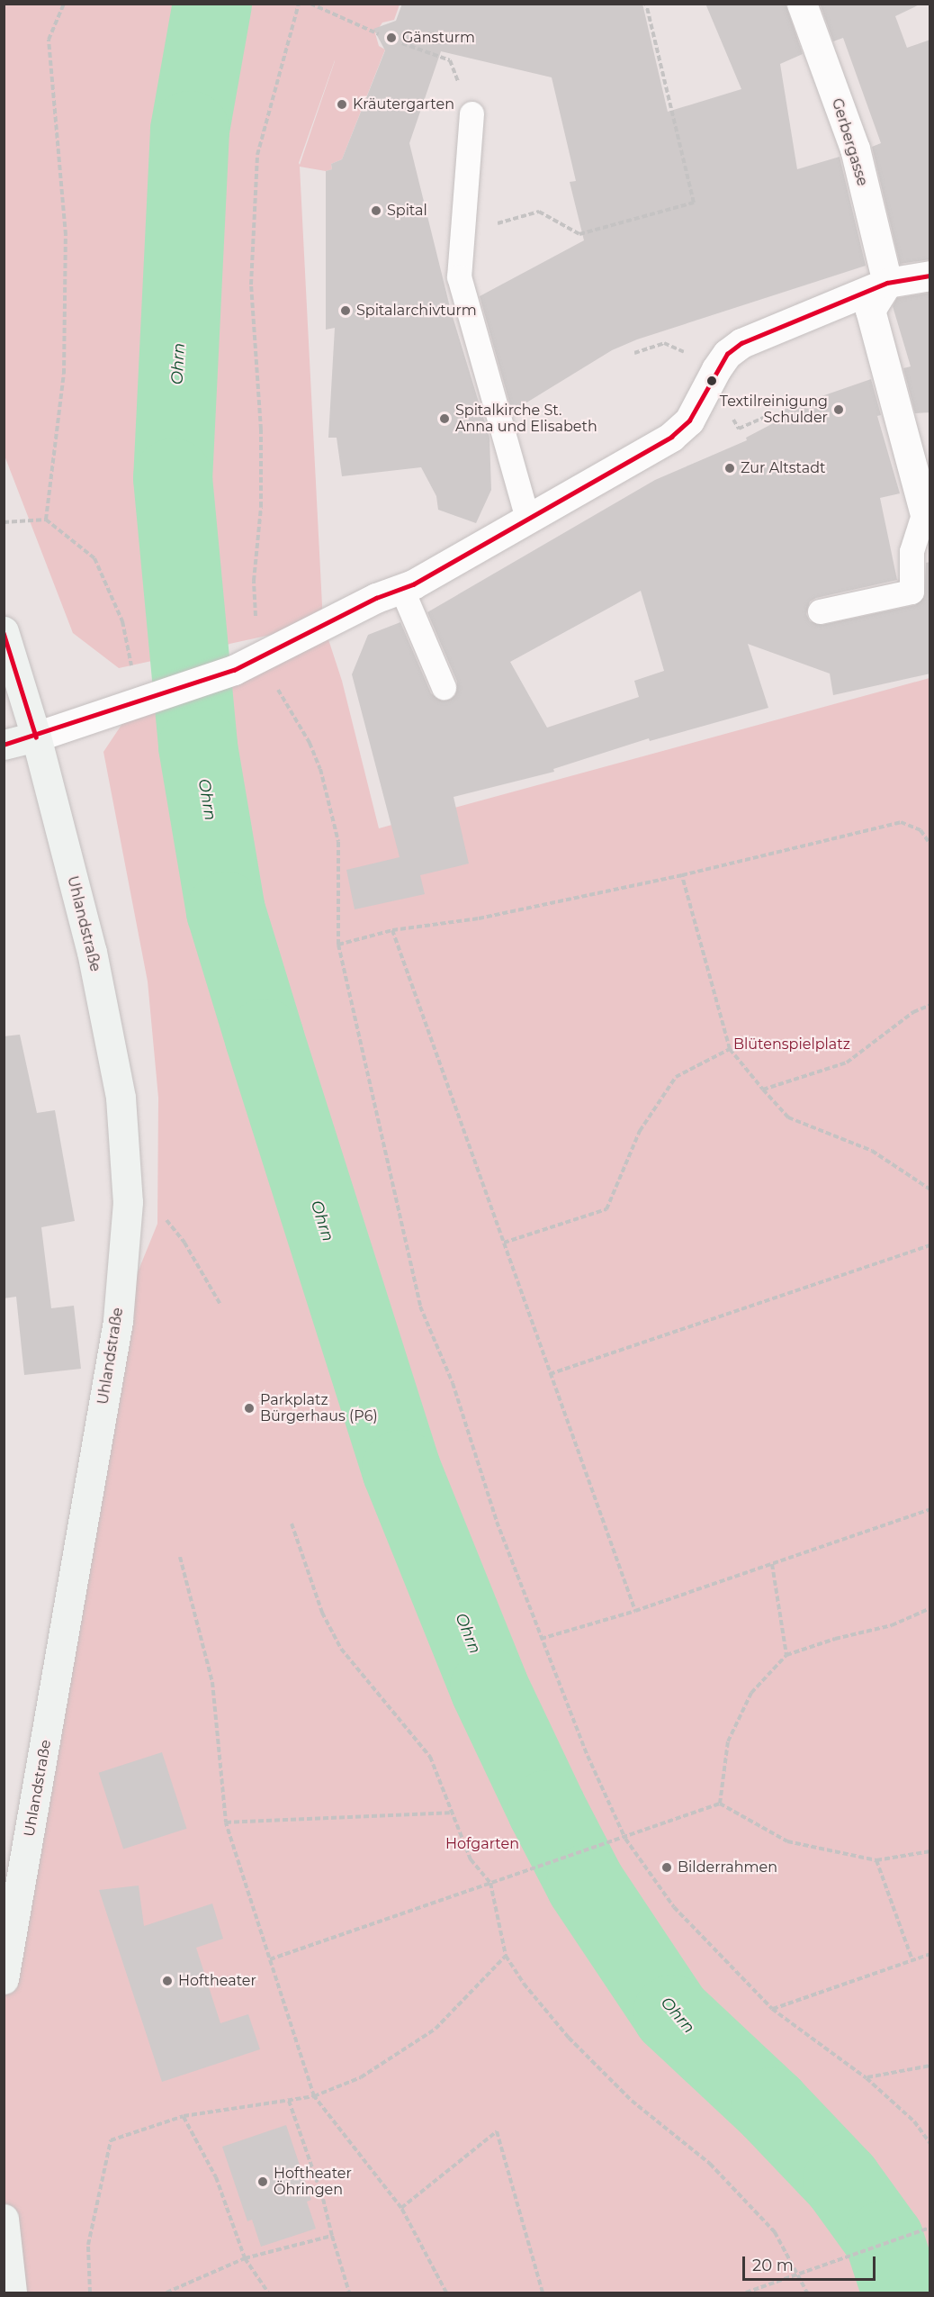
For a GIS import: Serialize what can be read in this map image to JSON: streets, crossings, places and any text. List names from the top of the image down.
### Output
{
  "streets": {
    "main road": ["Uhlandstraße"],
    "street": ["Gerbergasse"]
  },
  "water": ["Ohrn"],
  "parks": ["Blütenspielplatz", "Hofgarten"],
  "places": [
    "Gänsturm",
    "Kräutergarten",
    "Spital",
    "Spitalarchivturm",
    "Textilreinigung Schulder",
    "Spitalkirche St. Anna und Elisabeth",
    "Zur Altstadt",
    "Parkplatz Bürgerhaus (P6)",
    "Bilderrahmen",
    "Hoftheater",
    "Hoftheater Öhringen"
  ],
  "scale_bar": "20 m"
}
